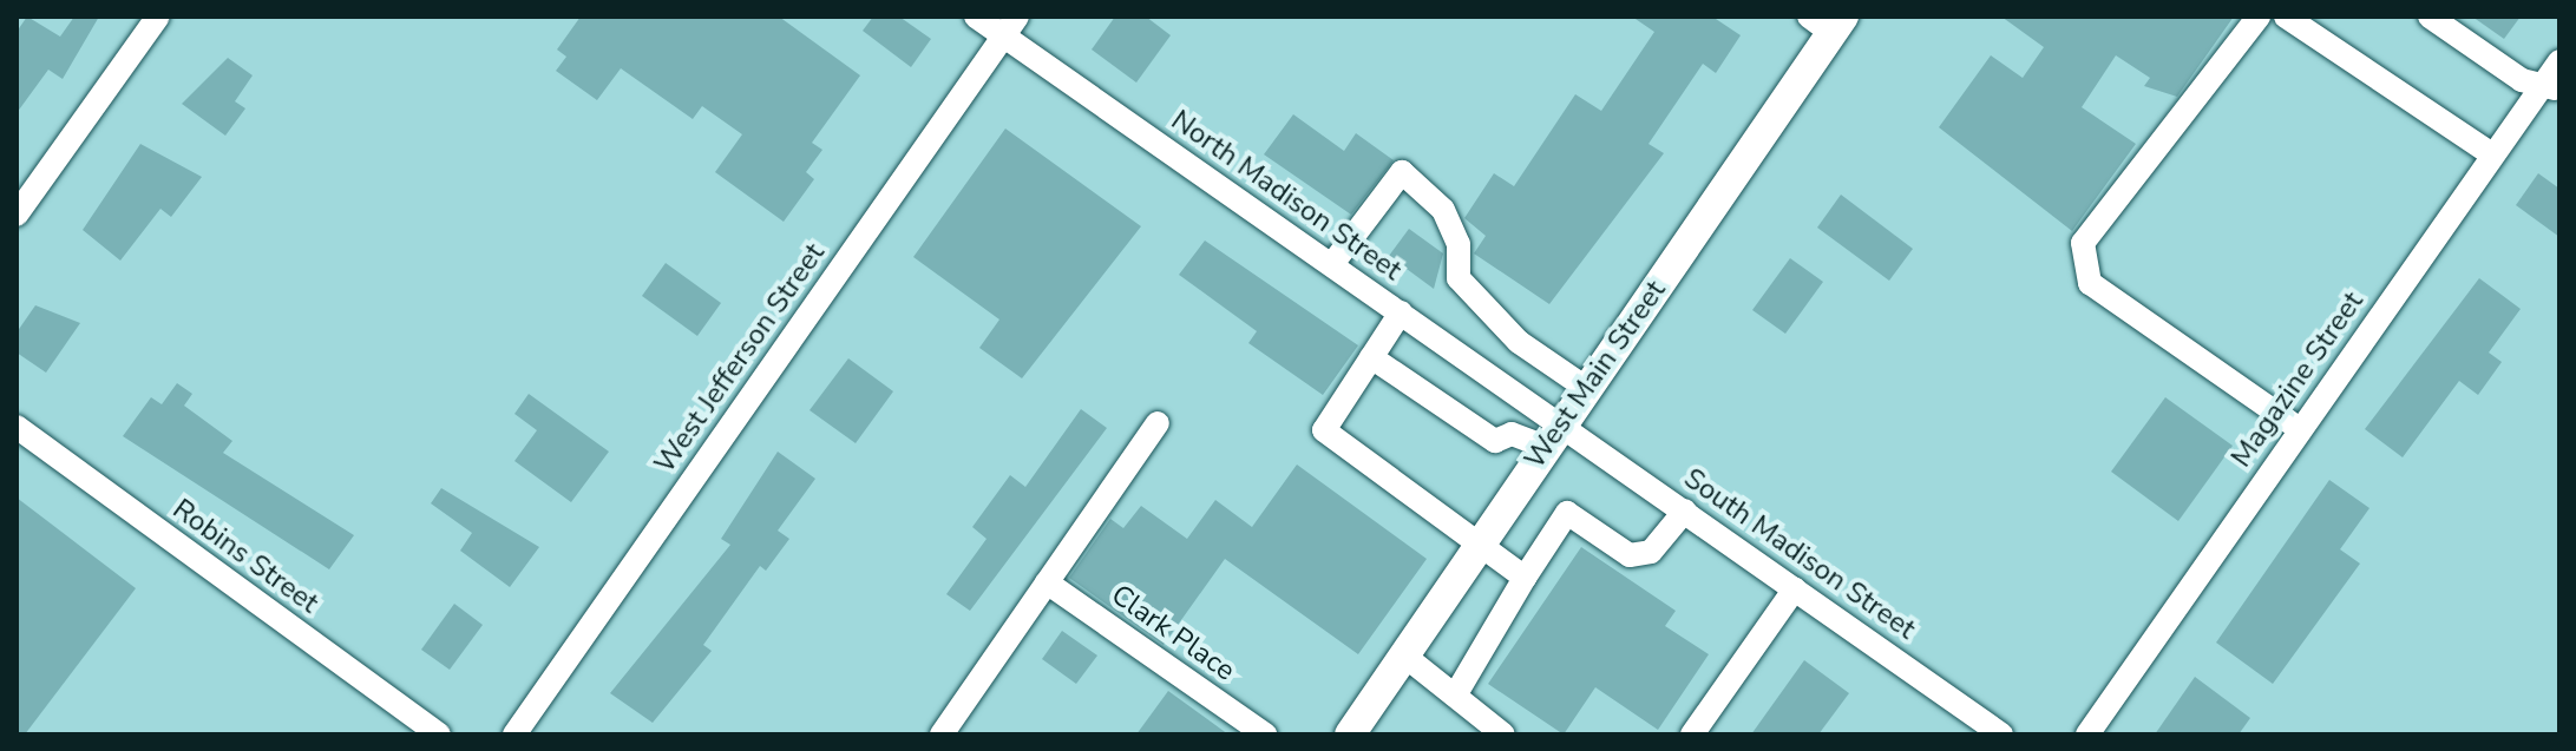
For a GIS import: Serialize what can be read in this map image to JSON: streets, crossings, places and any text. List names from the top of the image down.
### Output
{
  "streets": {
    "main road": ["West Main Street"],
    "street": [
      "North Madison Street",
      "West Jefferson Street",
      "Magazine Street",
      "South Madison Street",
      "Robins Street",
      "Clark Place"
    ]
  },
  "crossings": [
    ["North Madison Street", "West Jefferson Street"],
    ["North Madison Street", "West Main Street"],
    ["North Madison Street", "South Madison Street"],
    ["West Main Street", "South Madison Street"]
  ]
}
